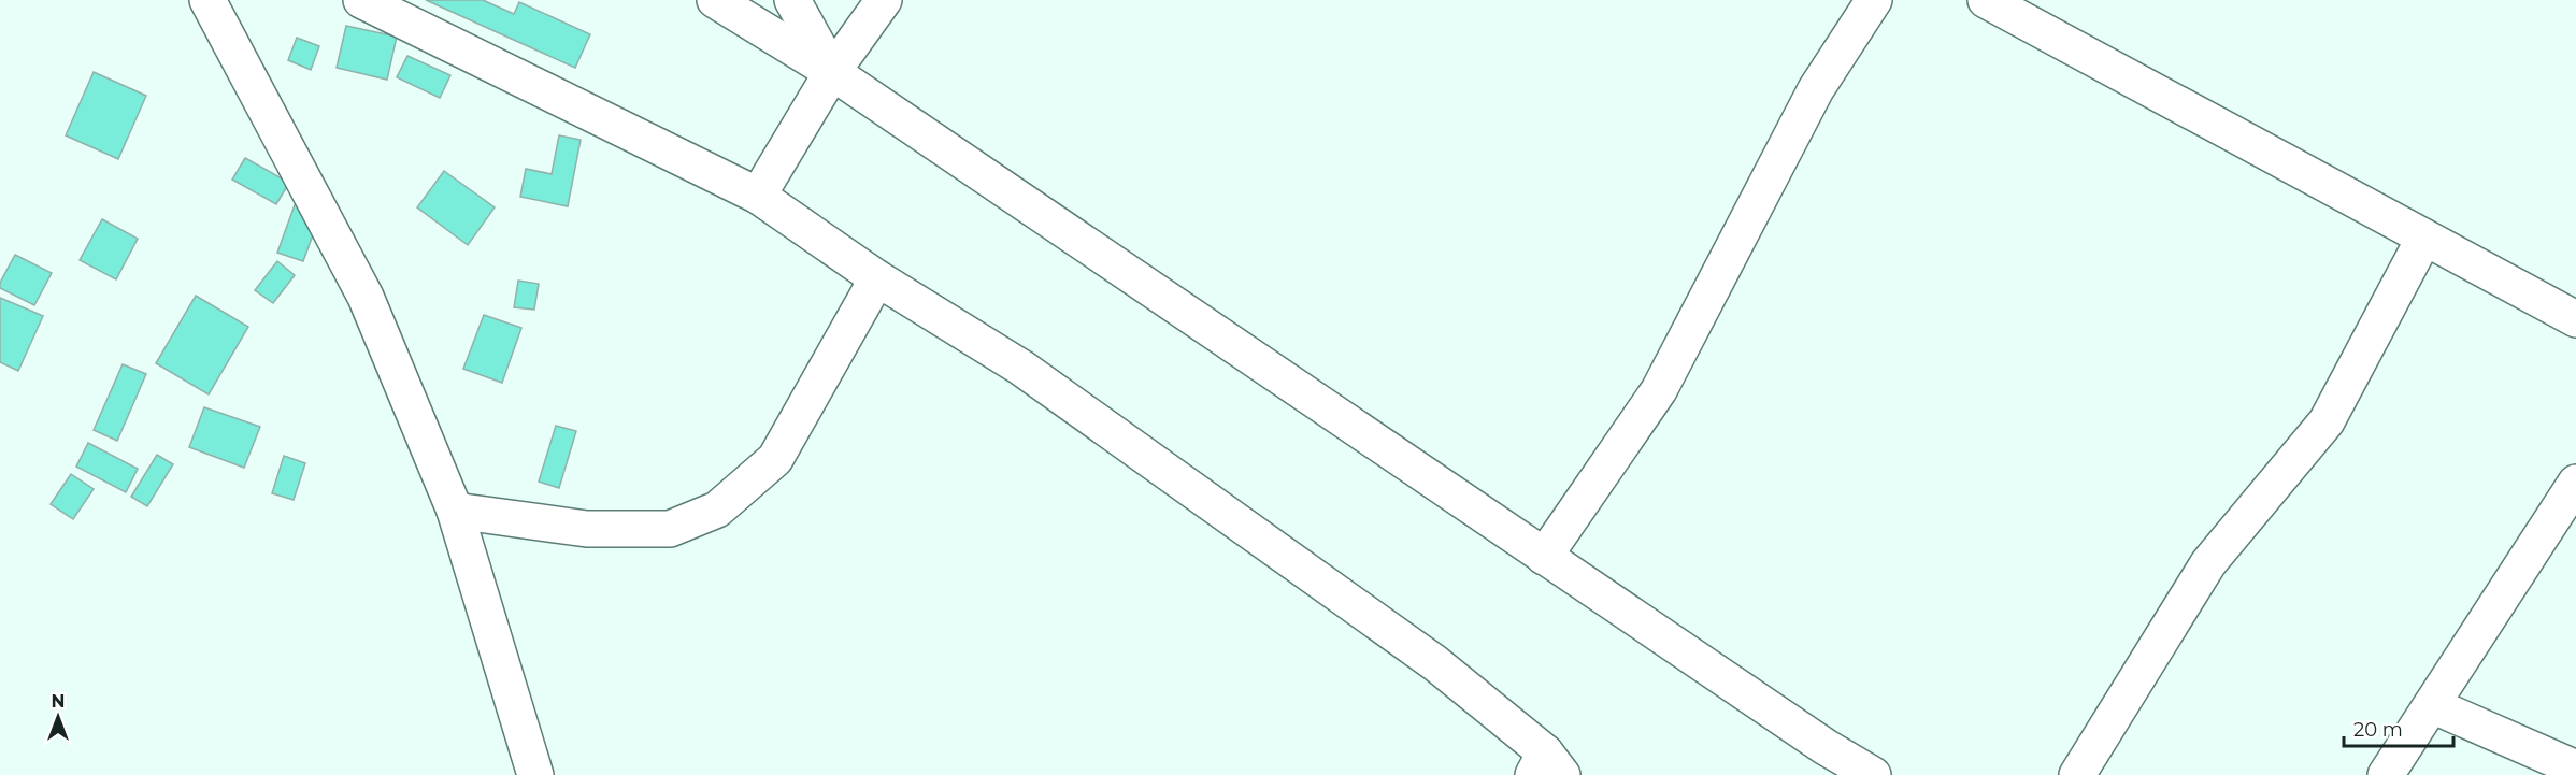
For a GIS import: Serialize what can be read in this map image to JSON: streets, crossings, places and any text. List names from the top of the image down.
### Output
{
  "scale_bar": "20 m",
  "north": "top"
}
